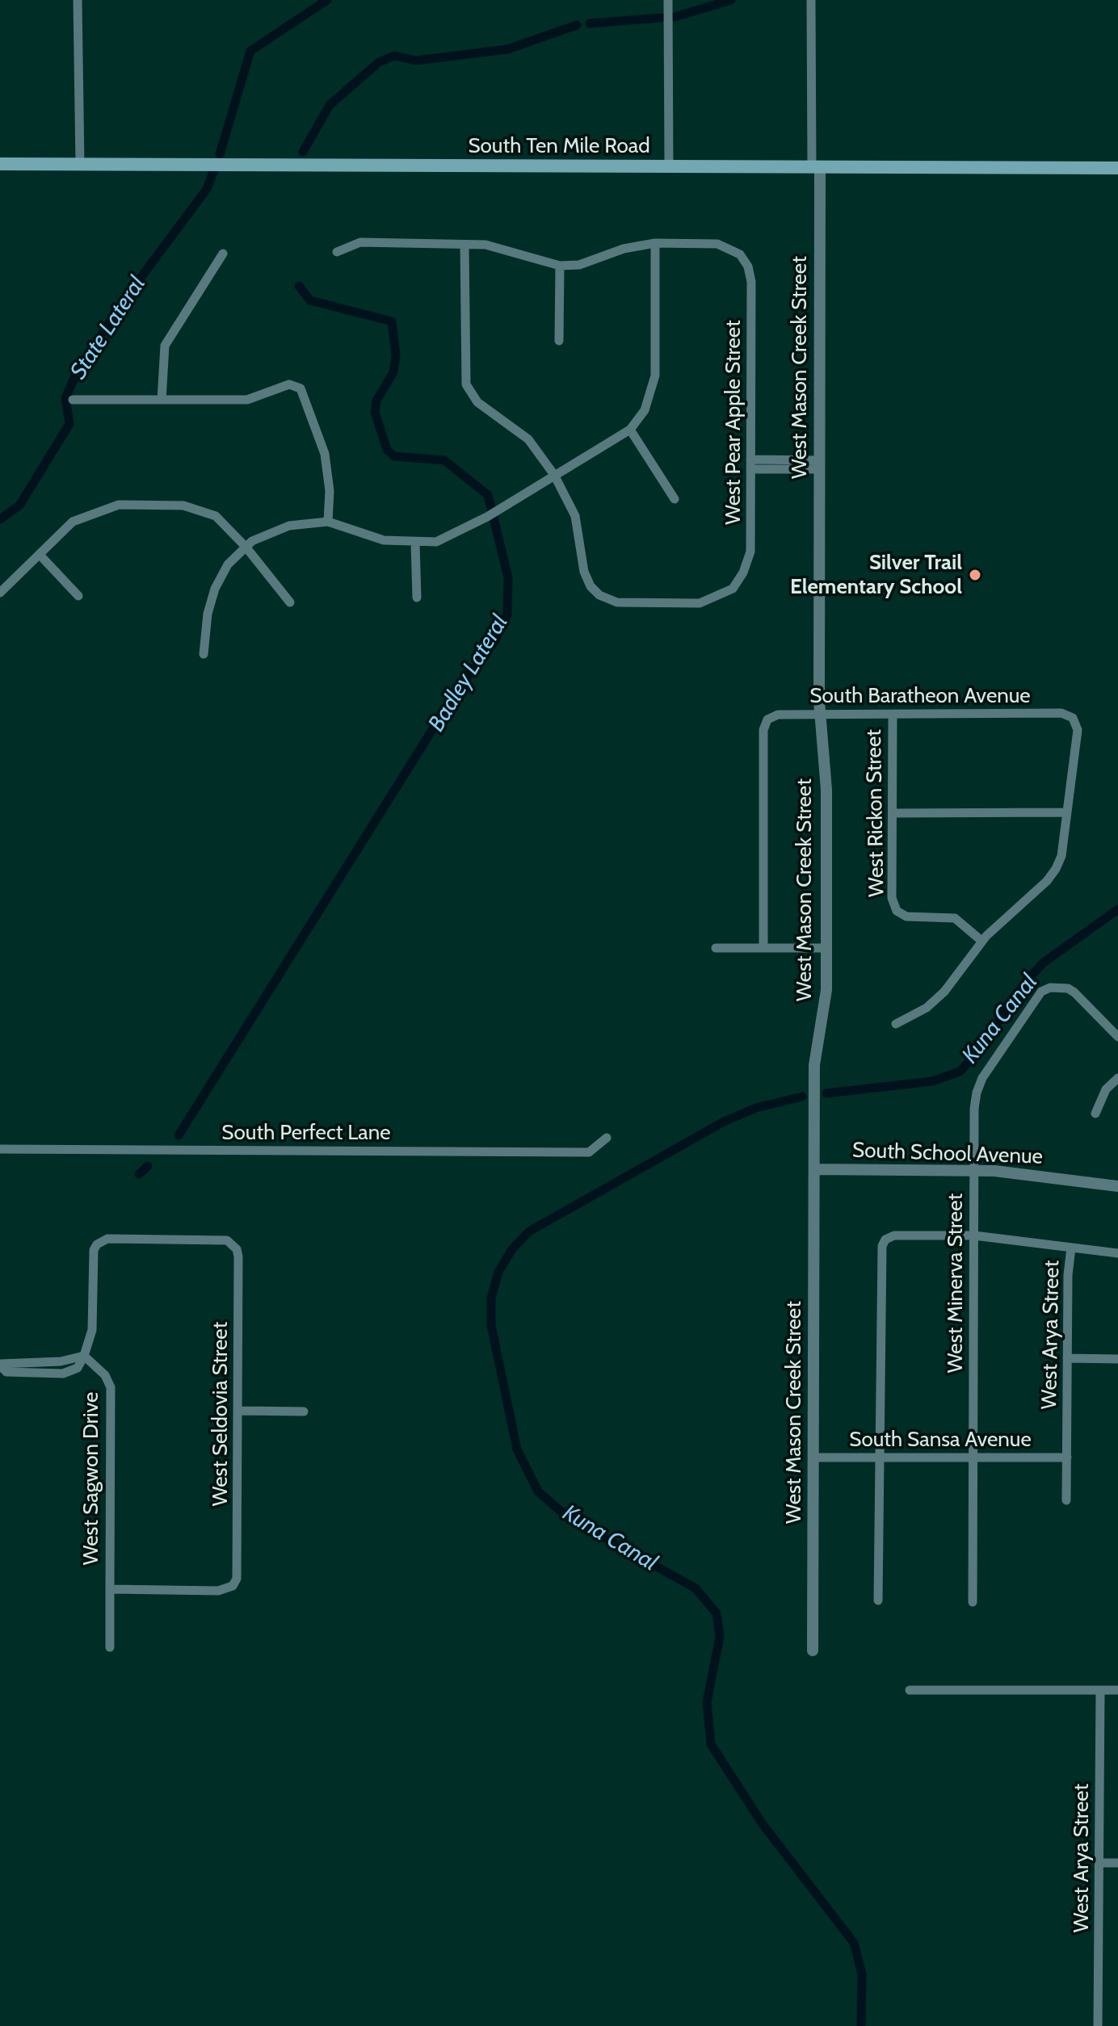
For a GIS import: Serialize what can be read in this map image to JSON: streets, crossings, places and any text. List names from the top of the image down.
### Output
{
  "streets": {
    "main road": ["South Ten Mile Road"],
    "street": [
      "West Mason Creek Street",
      "West Pear Apple Street",
      "South Baratheon Avenue",
      "West Rickon Street",
      "South Perfect Lane",
      "South School Avenue",
      "West Minerva Street",
      "West Arya Street",
      "West Seldovia Street",
      "South Sansa Avenue",
      "West Sagwon Drive"
    ]
  },
  "crossings": [
    ["South Ten Mile Road", "West Mason Creek Street"],
    ["West Mason Creek Street", "South Baratheon Avenue"],
    ["West Mason Creek Street", "South School Avenue"],
    ["West Mason Creek Street", "South Sansa Avenue"],
    ["South Baratheon Avenue", "West Rickon Street"],
    ["South School Avenue", "West Minerva Street"],
    ["West Minerva Street", "South Sansa Avenue"],
    ["West Arya Street", "South Sansa Avenue"],
    ["West Seldovia Street", "West Sagwon Drive"]
  ],
  "water": ["State Lateral", "Badley Lateral", "Kuna Canal"],
  "places": ["Silver Trail Elementary School"]
}
